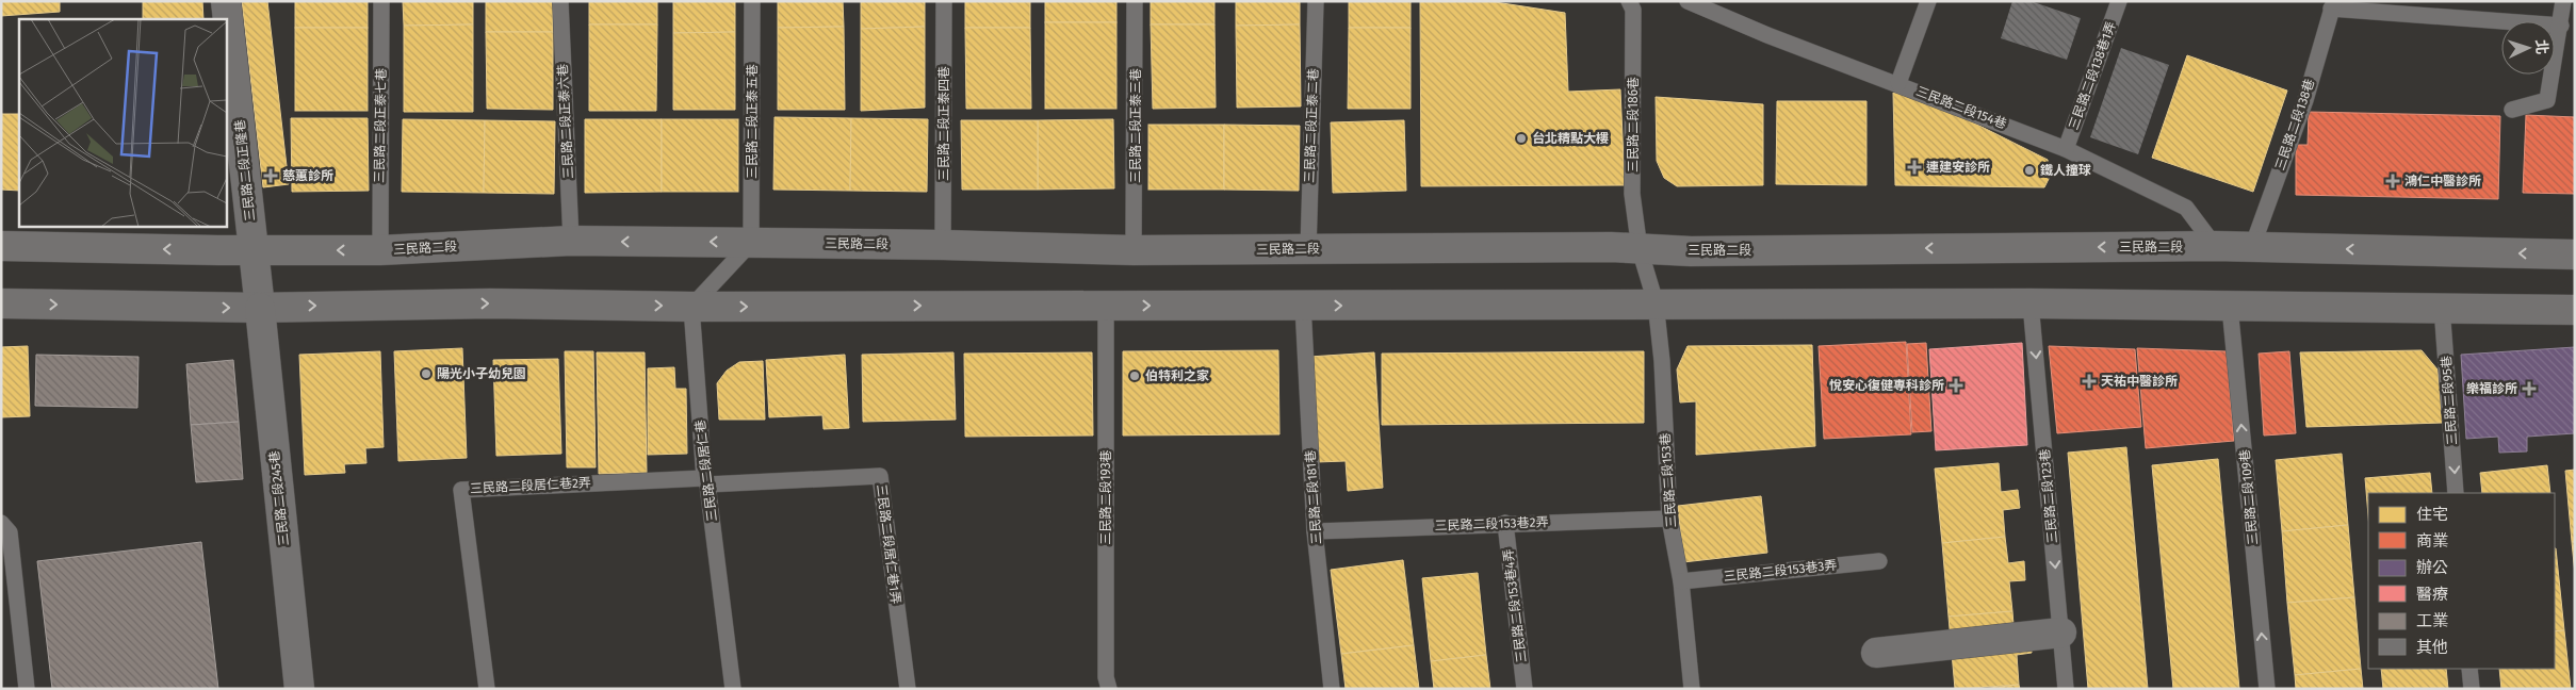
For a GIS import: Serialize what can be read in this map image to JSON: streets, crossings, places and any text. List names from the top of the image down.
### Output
{
  "streets": {
    "street": ["三民路二段正隆巷", "三民路二段", "三民路二段245巷"],
    "lane": [
      "三民路二段138巷1弄",
      "三民路二段154巷",
      "三民路二段正泰六巷",
      "三民路二段正泰五巷",
      "三民路二段正泰四巷",
      "三民路二段186巷",
      "三民路二段138巷",
      "三民路二段正泰七巷",
      "三民路二段正泰三巷",
      "三民路二段正泰二巷",
      "三民路二段95巷",
      "三民路二段居仁巷",
      "三民路二段153巷",
      "三民路二段居仁巷2弄",
      "三民路二段123巷",
      "三民路二段193巷",
      "三民路二段181巷",
      "三民路二段109巷",
      "三民路二段153巷2弄",
      "三民路二段居仁巷1弄",
      "三民路二段153巷3弄",
      "三民路二段153巷4弄"
    ]
  },
  "crossings": [
    ["三民路二段138巷1弄", "三民路二段154巷"],
    ["三民路二段154巷", "三民路二段"],
    ["三民路二段正泰六巷", "三民路二段"],
    ["三民路二段正泰五巷", "三民路二段"],
    ["三民路二段正泰四巷", "三民路二段"],
    ["三民路二段186巷", "三民路二段"],
    ["三民路二段186巷", "三民路二段153巷"],
    ["三民路二段138巷", "三民路二段"],
    ["三民路二段正泰七巷", "三民路二段"],
    ["三民路二段正泰三巷", "三民路二段"],
    ["三民路二段正泰二巷", "三民路二段"],
    ["三民路二段正隆巷", "三民路二段"],
    ["三民路二段正隆巷", "三民路二段245巷"],
    ["三民路二段居仁巷", "三民路二段居仁巷2弄"],
    ["三民路二段居仁巷", "三民路二段居仁巷1弄"],
    ["三民路二段153巷", "三民路二段153巷2弄"],
    ["三民路二段153巷", "三民路二段153巷3弄"],
    ["三民路二段居仁巷2弄", "三民路二段居仁巷1弄"],
    ["三民路二段181巷", "三民路二段153巷2弄"],
    ["三民路二段153巷2弄", "三民路二段153巷4弄"]
  ],
  "one_way": ["三民路二段95巷", "三民路二段123巷", "三民路二段109巷"],
  "places": {
    "other": [
      "台北精點大樓",
      "鐵人撞球",
      "陽光小子幼兒園",
      "伯特利之家"
    ],
    "health": [
      "連建安診所",
      "慈蕙診所",
      "鴻仁中醫診所",
      "天祐中醫診所",
      "悅安心復健專科診所",
      "樂福診所"
    ]
  },
  "legend": [
    "住宅",
    "商業",
    "辦公",
    "醫療",
    "工業",
    "其他"
  ],
  "north": "right"
}
